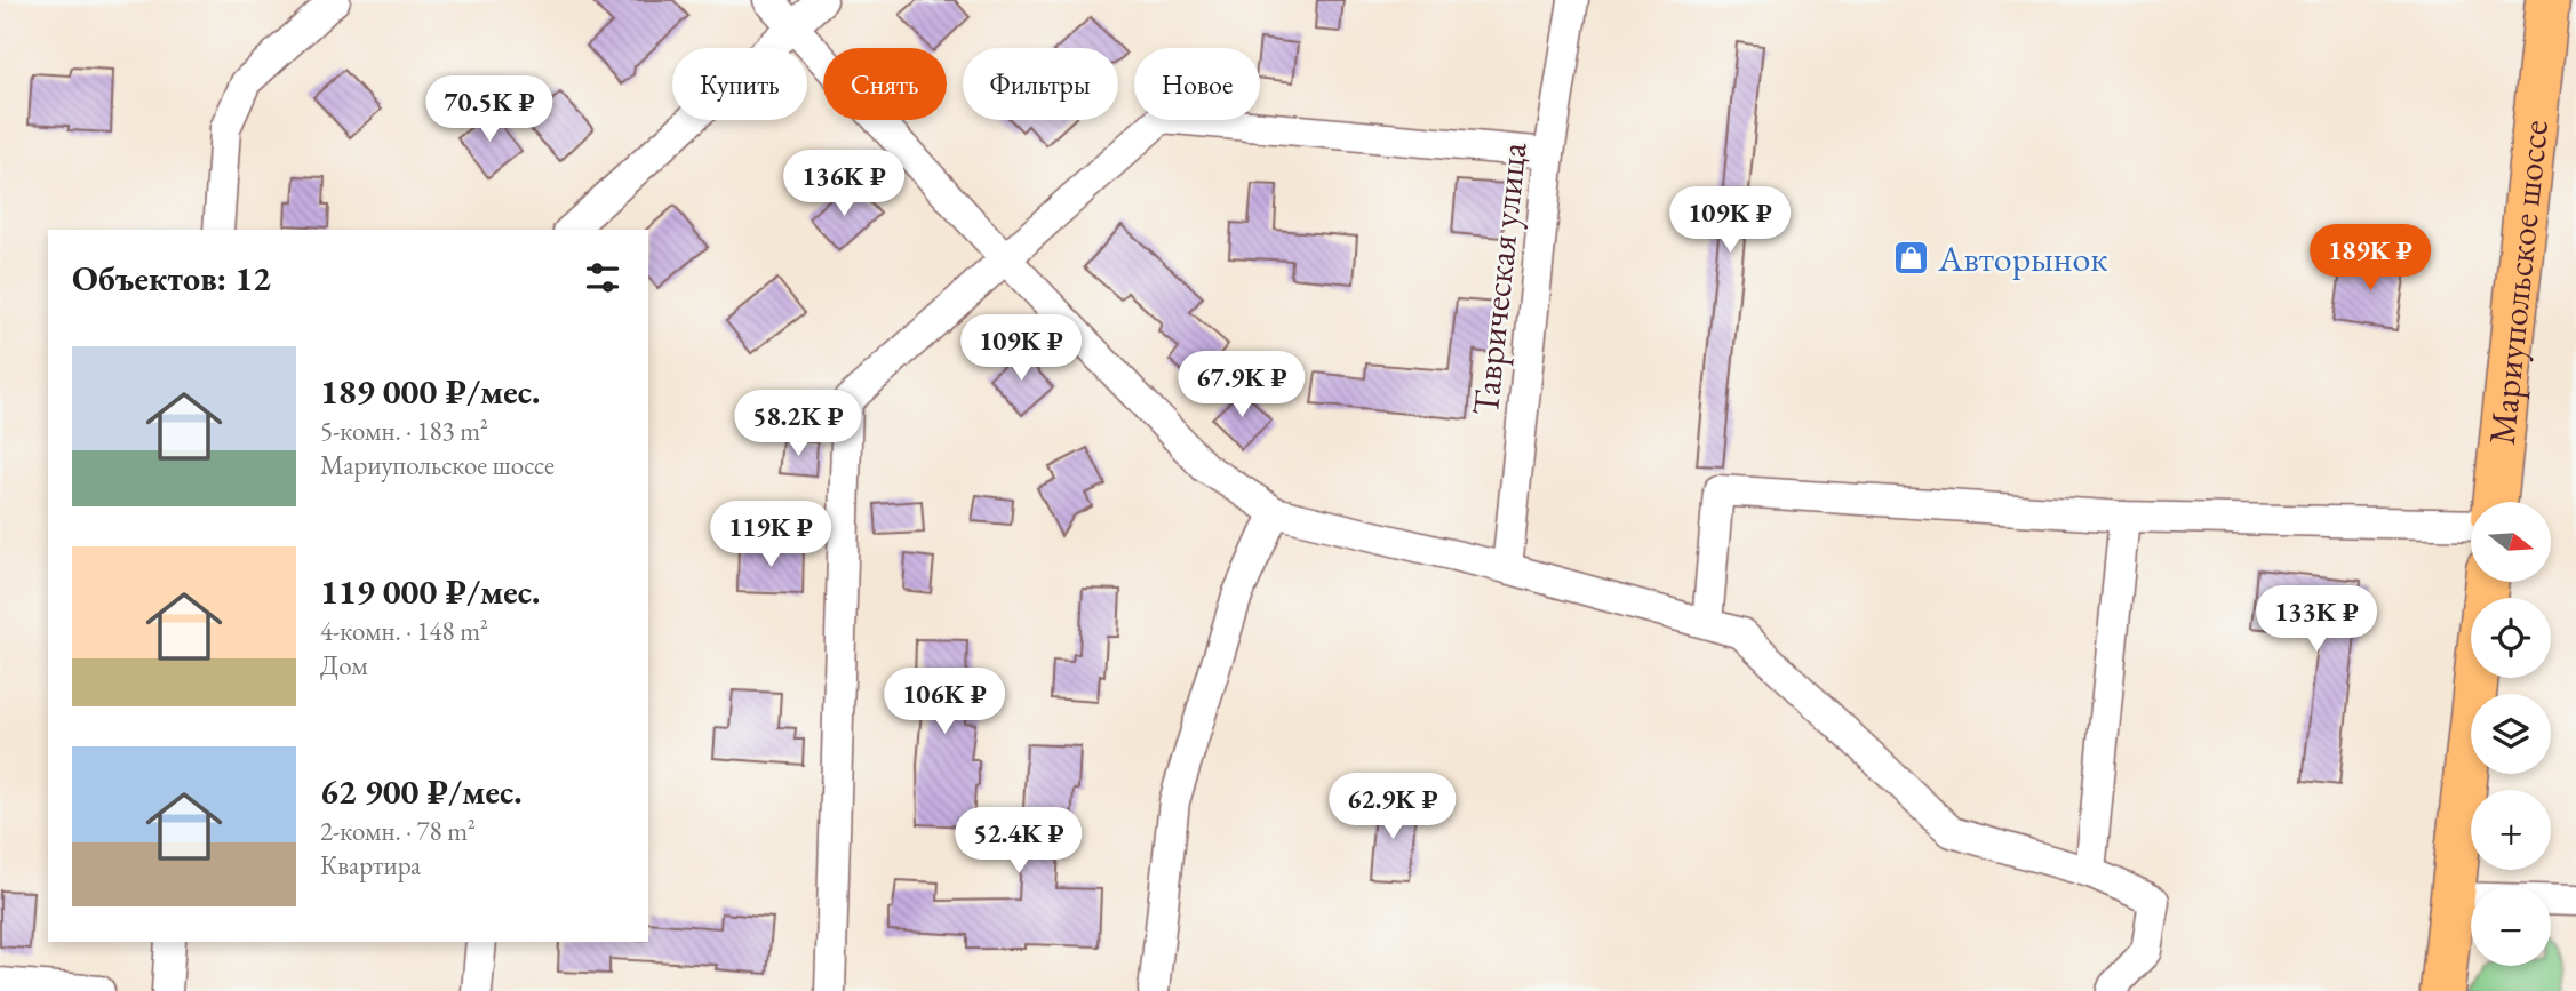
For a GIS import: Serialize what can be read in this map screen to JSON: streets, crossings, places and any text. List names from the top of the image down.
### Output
{
  "streets": {
    "main road": ["Мариупольское шоссе"],
    "street": ["Таврическая улица"]
  },
  "places": {
    "shop": ["Авторынок"]
  },
  "north": "right",
  "page": {
    "chip": [
      "Купить",
      "Снять",
      "Фильтры",
      "Новое"
    ],
    "price": [
      "70.5K ₽",
      "136K ₽",
      "109K ₽",
      "189K ₽",
      "109K ₽",
      "67.9K ₽",
      "58.2K ₽",
      "119K ₽",
      "133K ₽",
      "106K ₽",
      "62.9K ₽",
      "52.4K ₽"
    ],
    "heading": "Объектов: 12",
    "list": [
      {
        "name": "189 000 ₽/мес.",
        "note": "5-комн. · 183 m² · Мариупольское шоссе"
      },
      {
        "name": "119 000 ₽/мес.",
        "note": "4-комн. · 148 m² · Дом"
      },
      {
        "name": "62 900 ₽/мес.",
        "note": "2-комн. · 78 m² · Квартира"
      }
    ],
    "map_buttons": ["+", "−"]
  }
}
